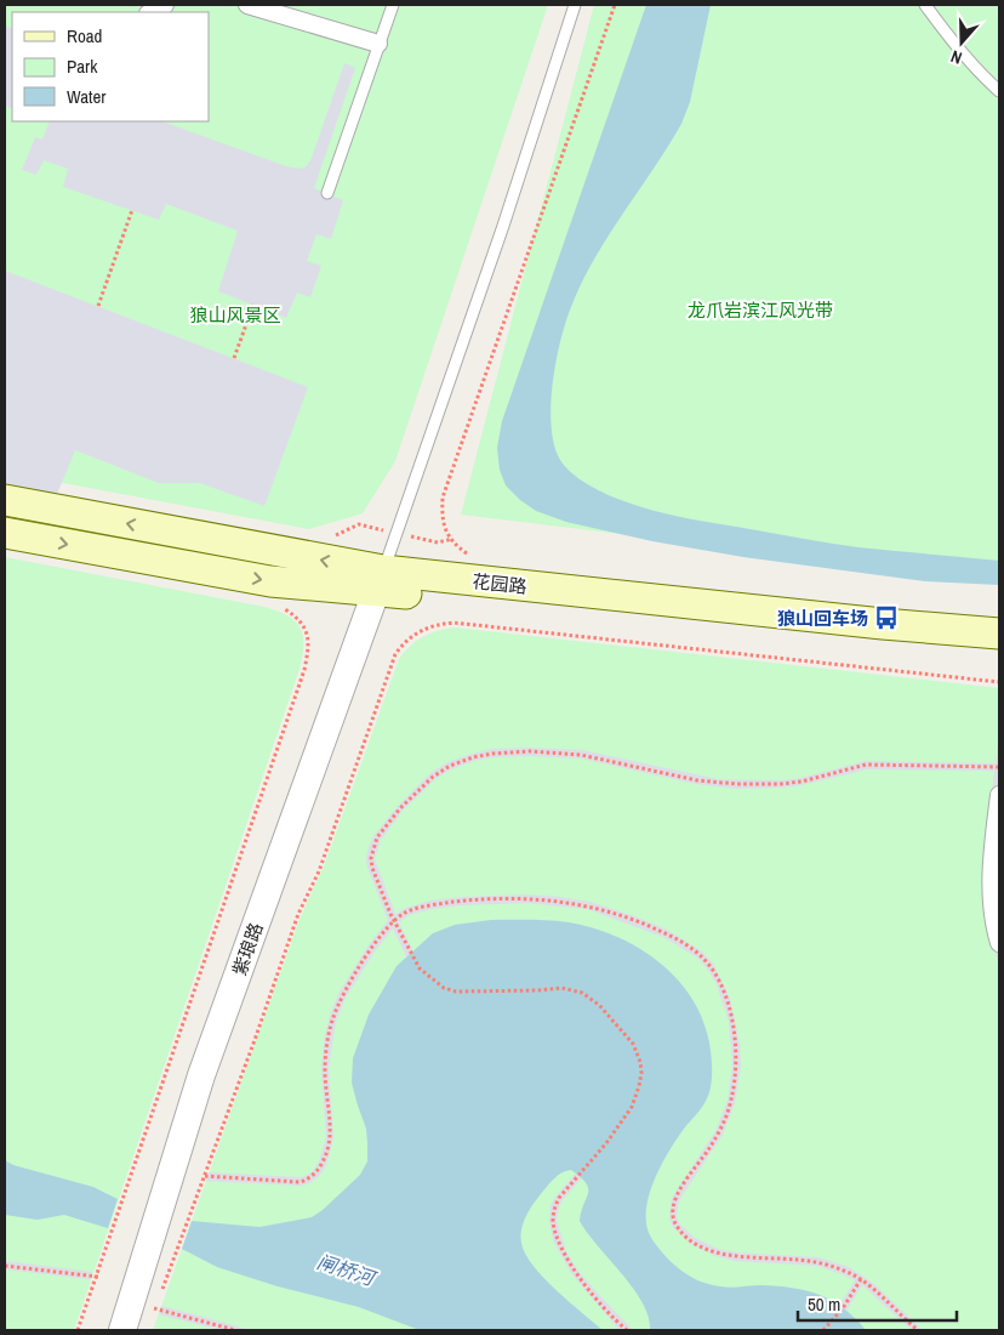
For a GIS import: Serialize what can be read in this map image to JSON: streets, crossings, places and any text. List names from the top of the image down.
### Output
{
  "streets": {
    "main road": ["花园路"],
    "street": ["紫琅路"]
  },
  "crossings": [
    ["花园路", "紫琅路"]
  ],
  "water": ["闸桥河"],
  "parks": ["龙爪岩滨江风光带", "狼山风景区"],
  "places": {
    "bus stop": ["狼山回车场"]
  },
  "legend": ["Road", "Park", "Water"],
  "scale_bar": "50 m",
  "north": "bottom"
}
